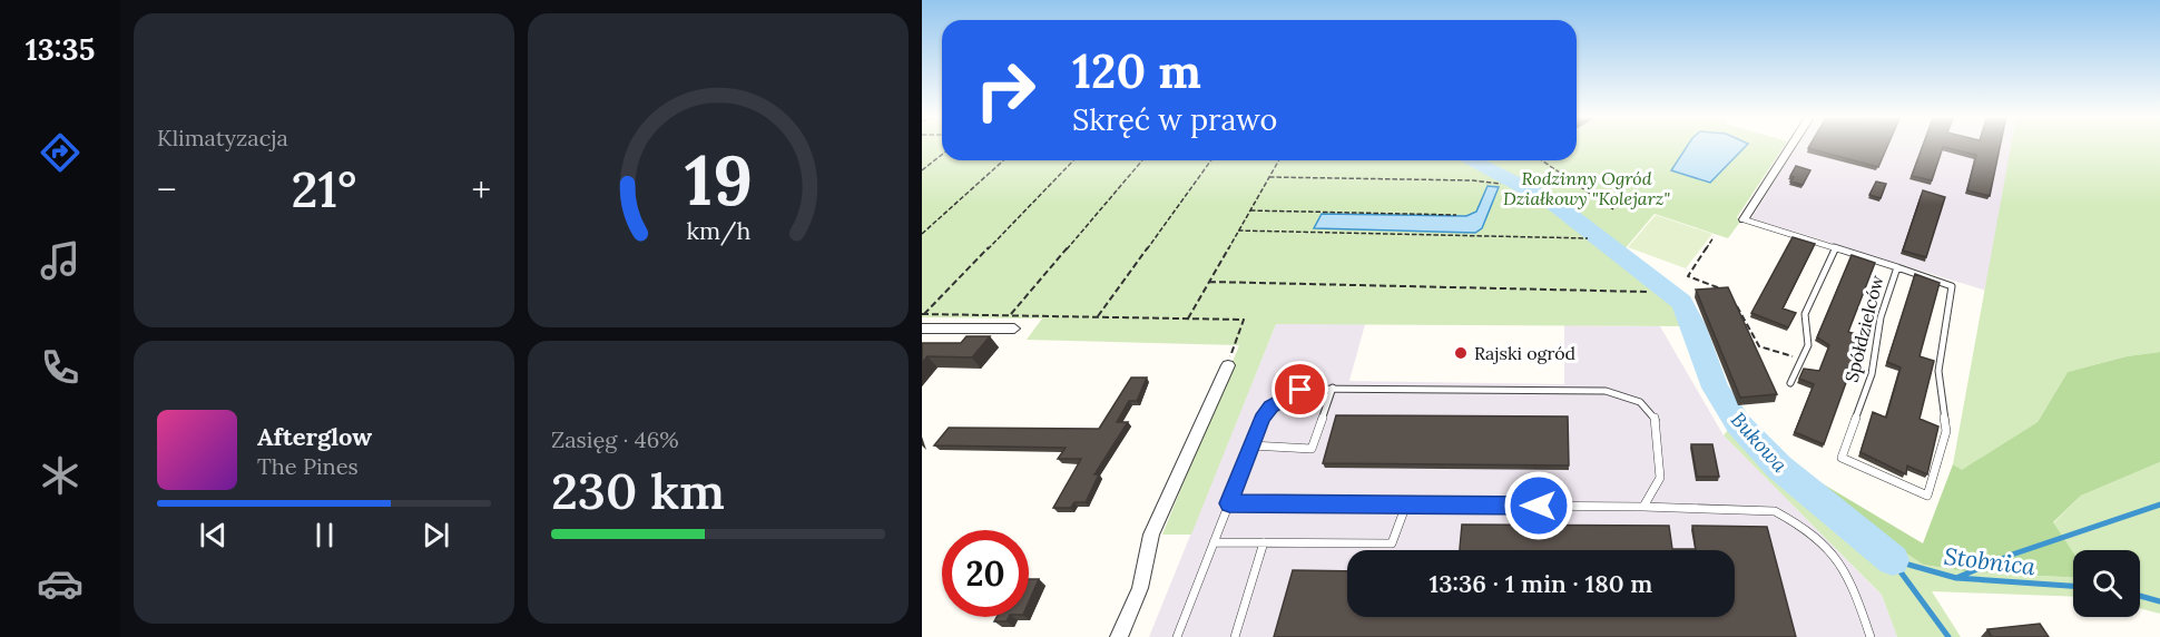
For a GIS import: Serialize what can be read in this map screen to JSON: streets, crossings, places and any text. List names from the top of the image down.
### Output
{
  "streets": {
    "street": ["Spółdzielców"]
  },
  "water": ["Bukowa", "Stobnica"],
  "parks": ["Rodzinny Ogród Działkowy \"Kolejarz\""],
  "places": ["Rajski ogród"],
  "page": {
    "tabs": "13:35",
    "tile": [
      "Klimatyzacja",
      ["Zasięg · 46%", "230 km"]
    ],
    "turn": ["120 m", "Skręć w prawo"],
    "heat": ["−", "21°", "+"],
    "song": ["Afterglow", "The Pines"],
    "limit": "20",
    "trip": "13:36 · 1 min · 180 m",
    "gauge": ["19", "km/h"]
  }
}
